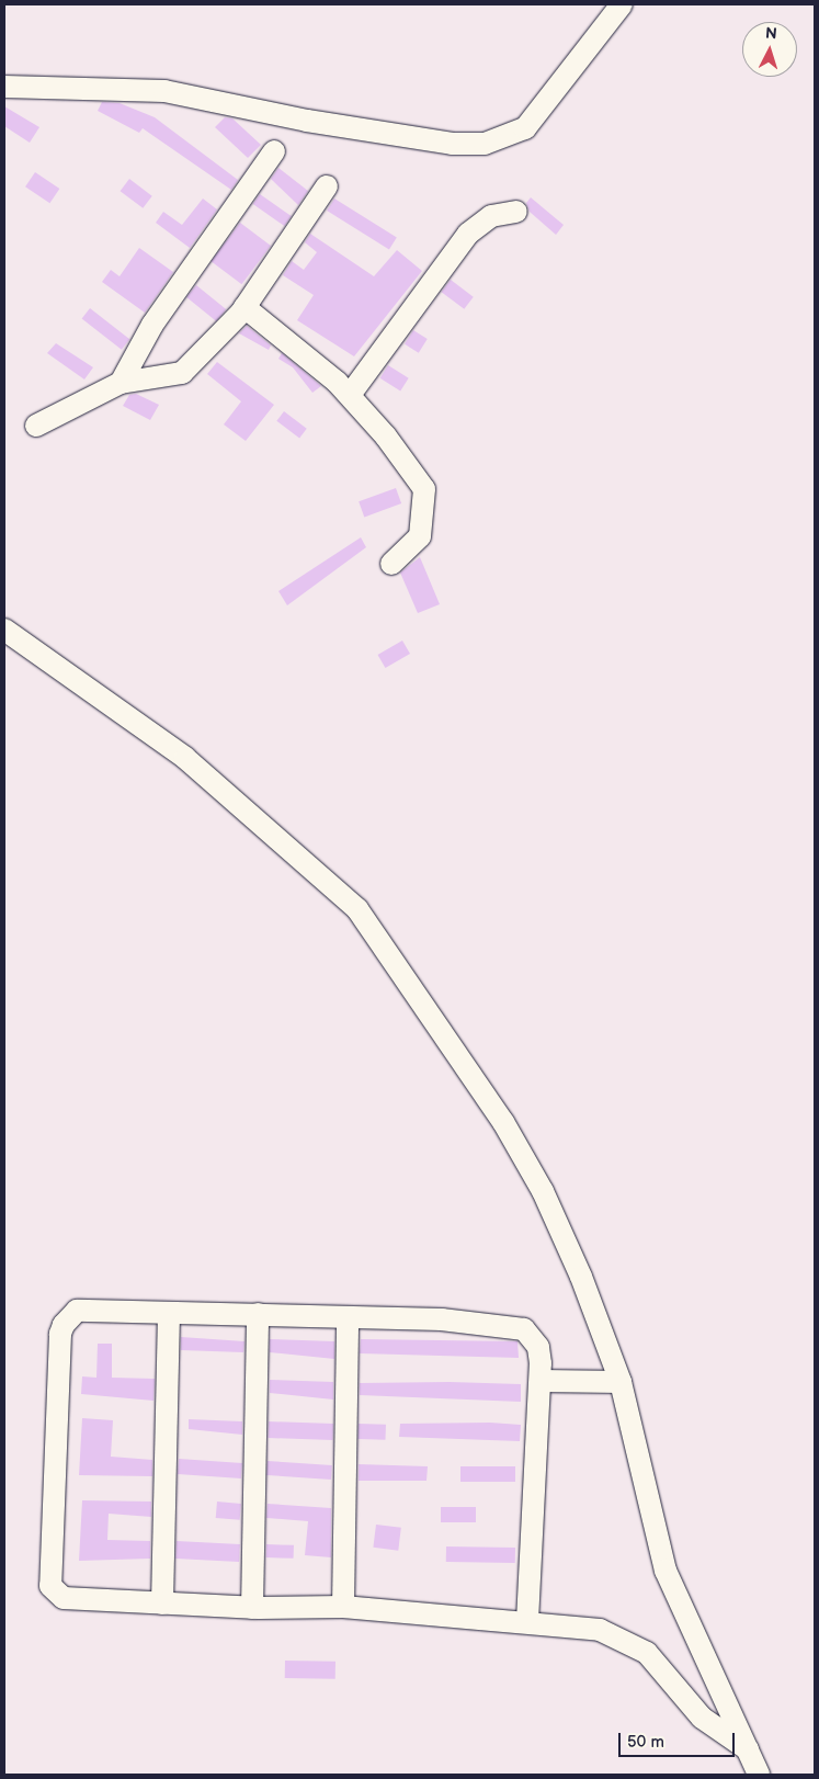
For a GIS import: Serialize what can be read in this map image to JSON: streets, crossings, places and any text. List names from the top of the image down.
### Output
{
  "scale_bar": "50 m",
  "north": "top"
}
